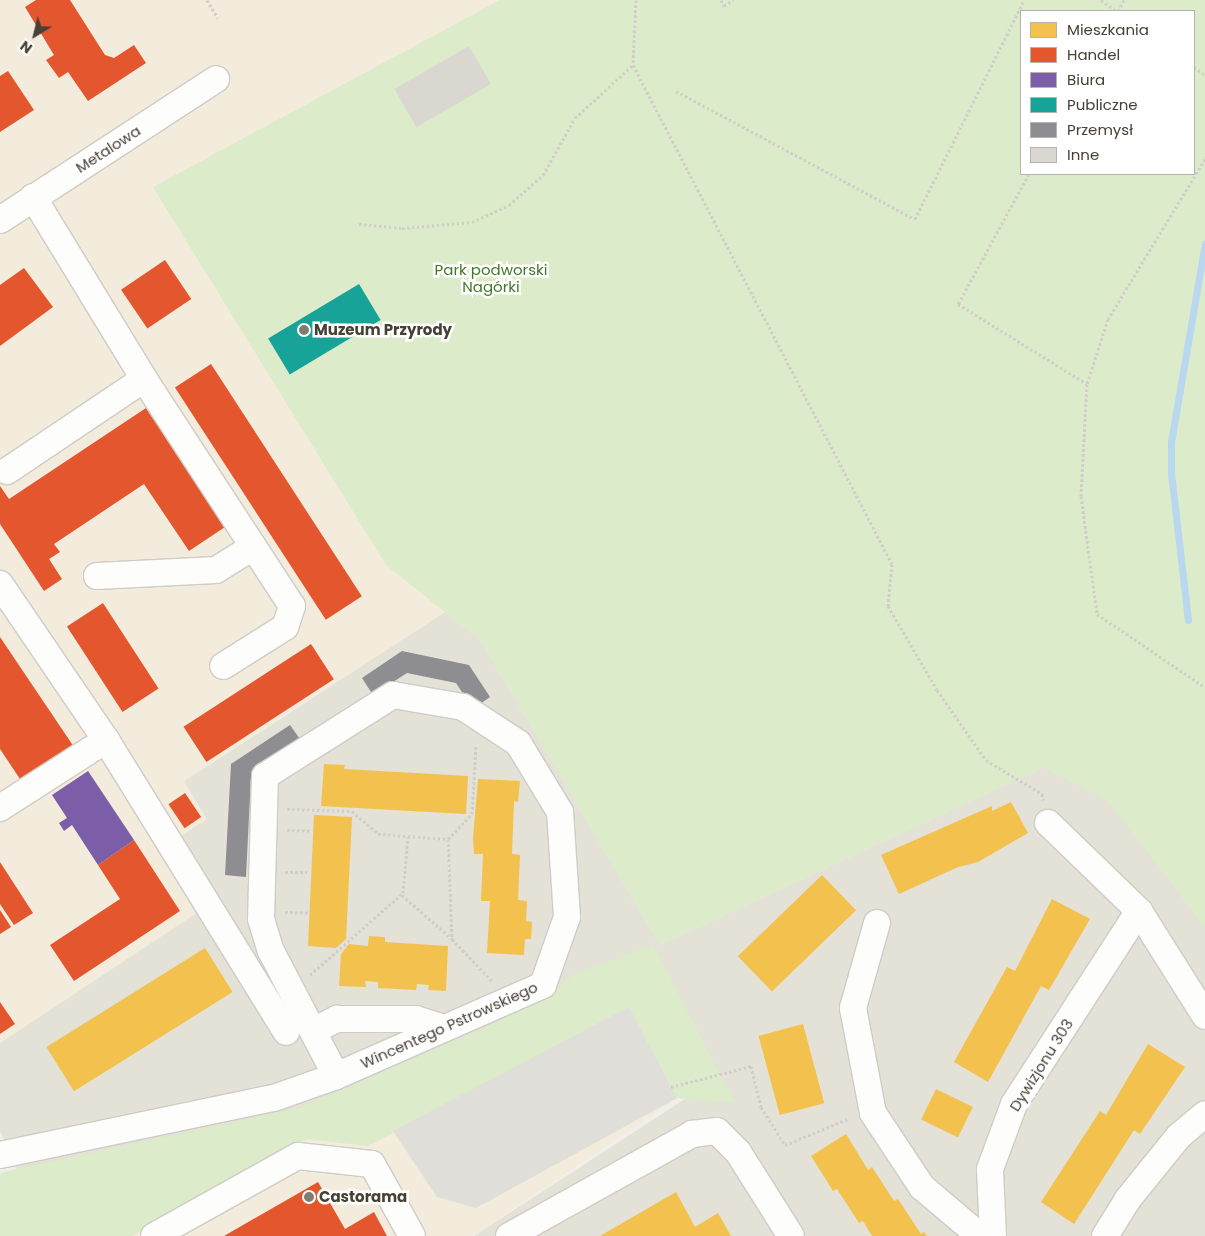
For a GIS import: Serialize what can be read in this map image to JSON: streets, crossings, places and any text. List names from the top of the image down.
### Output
{
  "streets": {
    "street": ["Metalowa", "Wincentego Pstrowskiego", "Dywizjonu 303"]
  },
  "parks": ["Park podworski Nagórki"],
  "places": ["Muzeum Przyrody", "Castorama"],
  "legend": [
    "Mieszkania",
    "Handel",
    "Biura",
    "Publiczne",
    "Przemysł",
    "Inne"
  ],
  "north": "bottom left"
}
